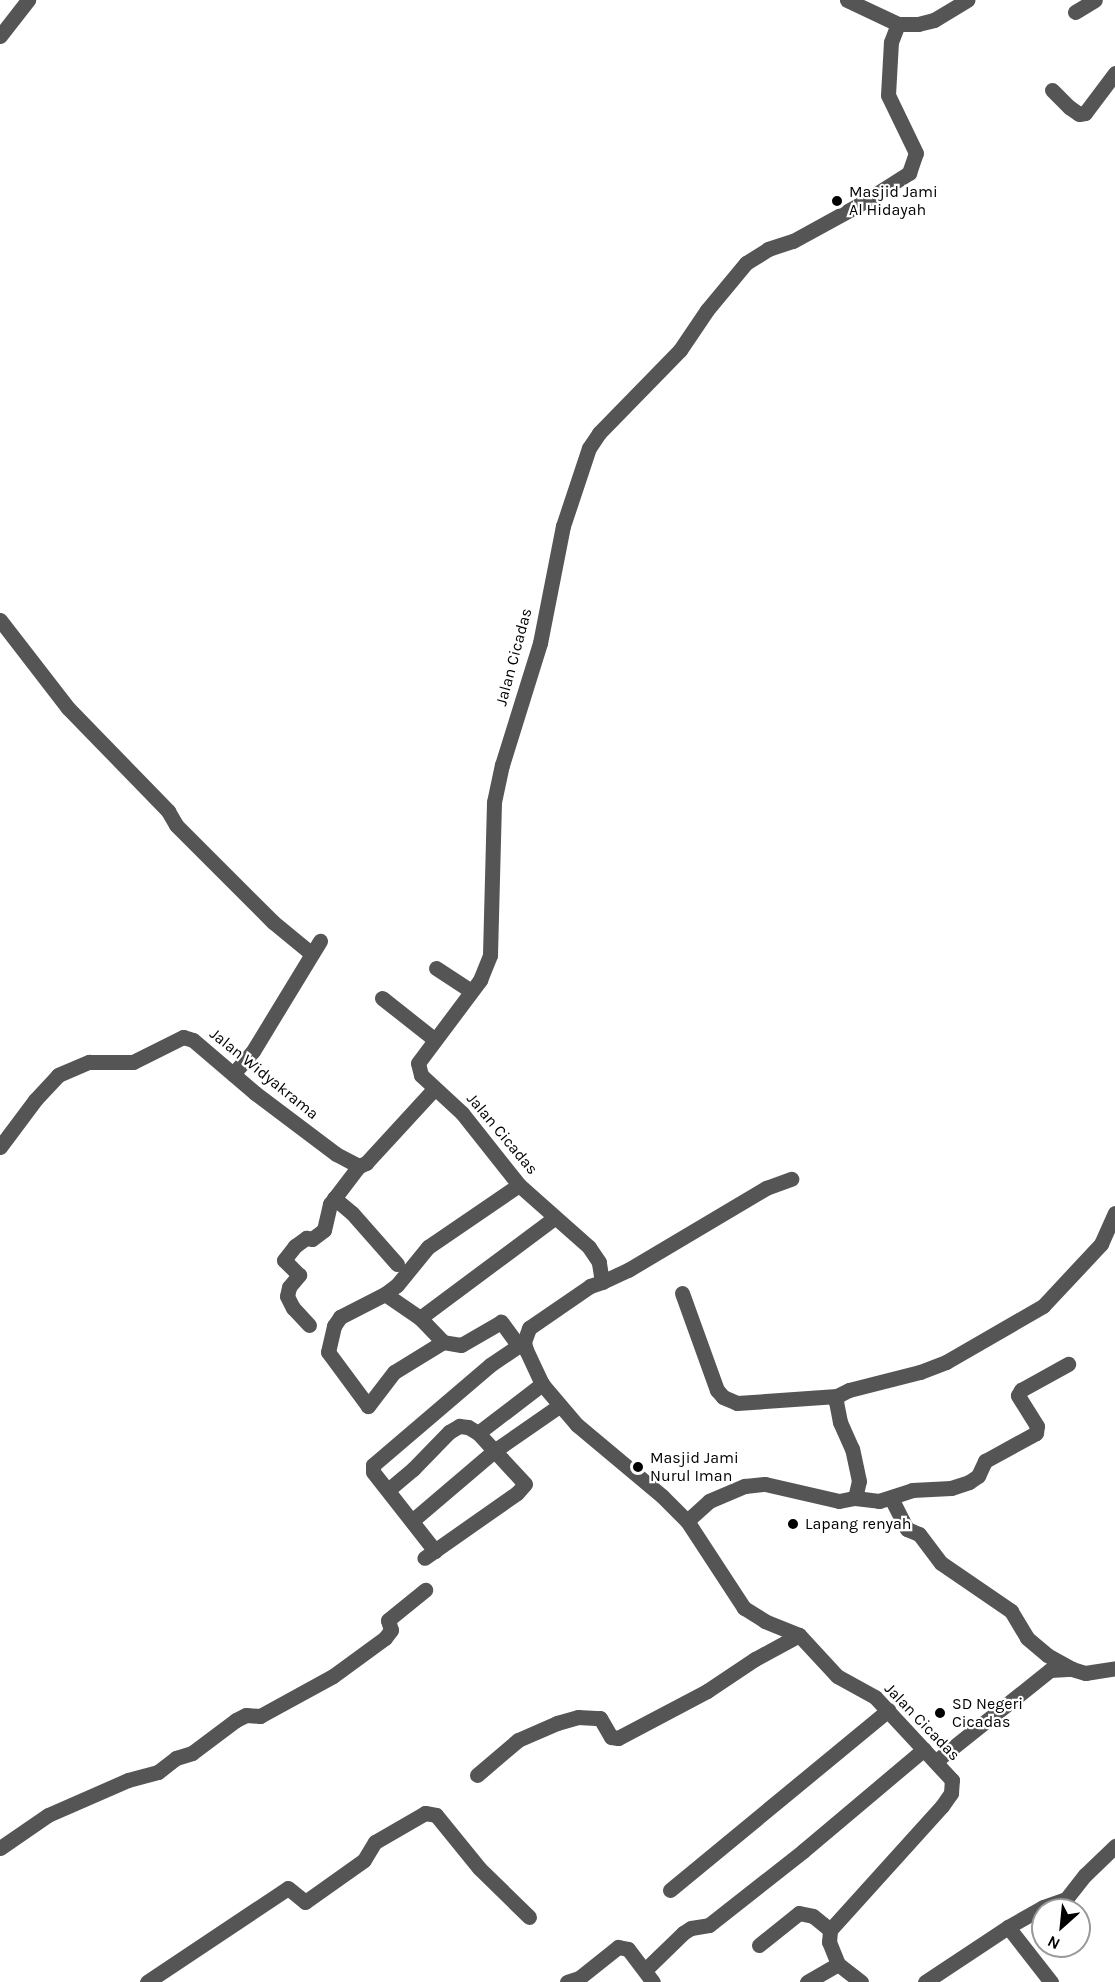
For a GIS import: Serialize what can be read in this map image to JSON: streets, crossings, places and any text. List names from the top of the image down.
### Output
{
  "streets": {
    "street": ["Jalan Cicadas", "Jalan Widyakrama"]
  },
  "places": [
    "Masjid Jami Al Hidayah",
    "Masjid Jami Nurul Iman",
    "Lapang renyah",
    "SD Negeri Cicadas"
  ],
  "north": "bottom left"
}
